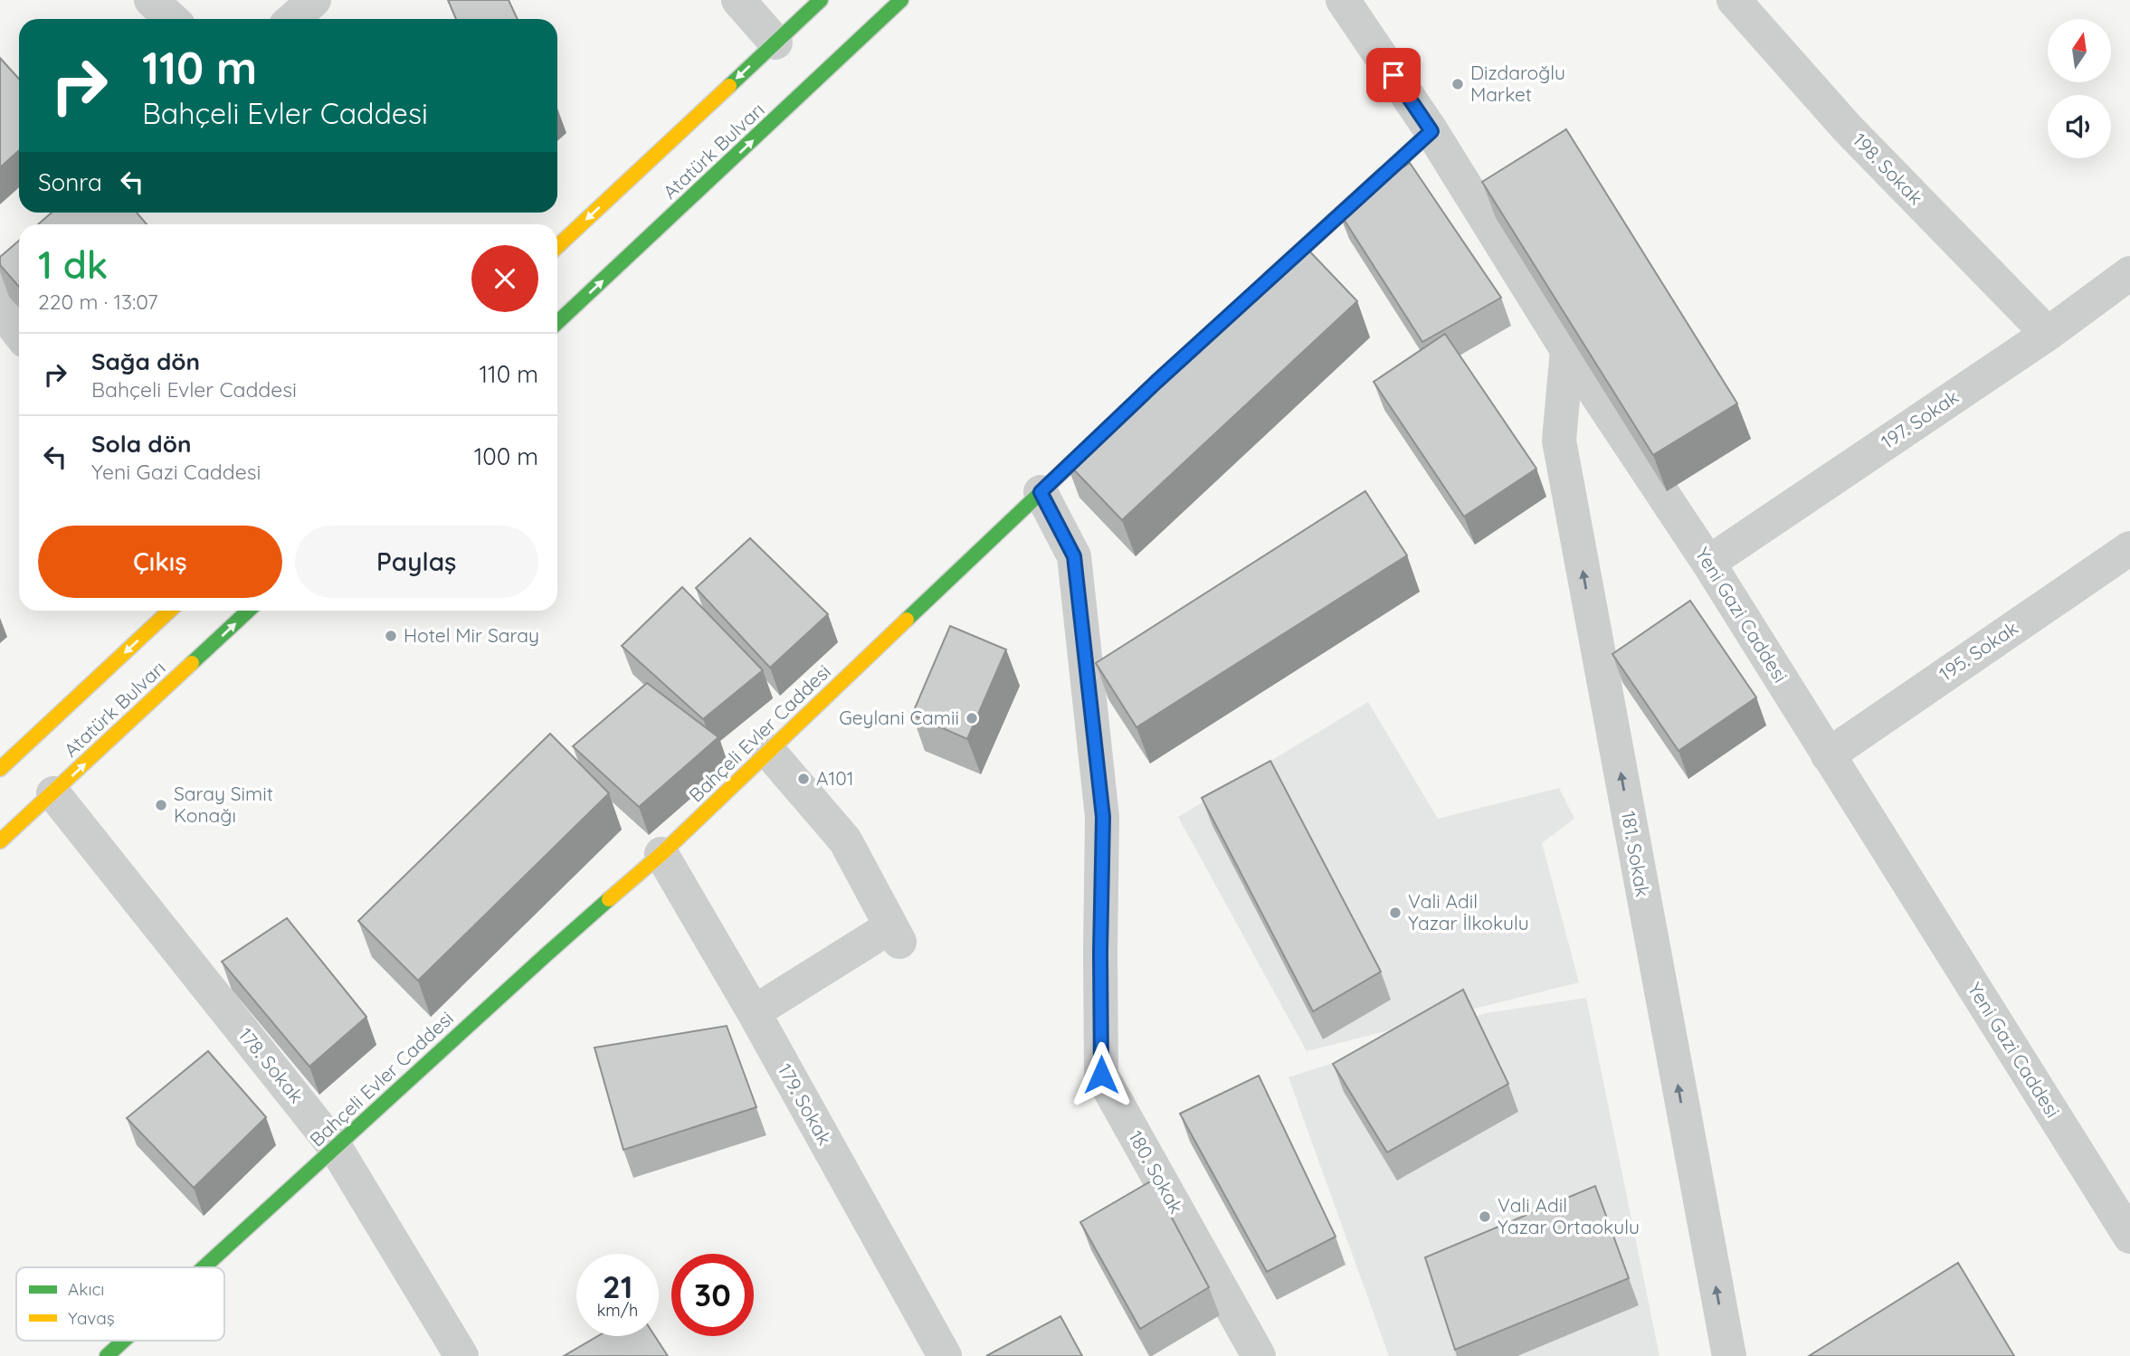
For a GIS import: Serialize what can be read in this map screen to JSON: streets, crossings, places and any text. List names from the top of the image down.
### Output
{
  "streets": {
    "street": [
      "Atatürk Bulvarı",
      "198. Sokak",
      "197. Sokak",
      "Yeni Gazi Caddesi",
      "195. Sokak",
      "Bahçeli Evler Caddesi",
      "181. Sokak",
      "178. Sokak",
      "179. Sokak",
      "180. Sokak"
    ]
  },
  "crossings": [
    ["Atatürk Bulvarı", "178. Sokak"],
    ["198. Sokak", "197. Sokak"],
    ["197. Sokak", "Yeni Gazi Caddesi"],
    ["Yeni Gazi Caddesi", "195. Sokak"],
    ["Yeni Gazi Caddesi", "181. Sokak"],
    ["Bahçeli Evler Caddesi", "178. Sokak"],
    ["Bahçeli Evler Caddesi", "179. Sokak"],
    ["Bahçeli Evler Caddesi", "180. Sokak"]
  ],
  "one_way": ["181. Sokak"],
  "places": [
    "Dizdaroğlu Market",
    "Hotel Mir Saray",
    "Geylani Camii",
    "A101",
    "Saray Simit Konağı",
    "Vali Adil Yazar İlkokulu",
    "Vali Adil Yazar Ortaokulu"
  ],
  "legend": ["Akıcı", "Yavaş"],
  "north": "top",
  "page": {
    "turn": ["110 m", "Bahçeli Evler Caddesi"],
    "then": "Sonra",
    "heading": ["1 dk", "220 m · 13:07"],
    "list": [
      {
        "name": "Sağa dön",
        "note": "Bahçeli Evler Caddesi",
        "value": "110 m"
      },
      {
        "name": "Sola dön",
        "note": "Yeni Gazi Caddesi",
        "value": "100 m"
      }
    ],
    "buttons": ["Çıkış", "Paylaş"],
    "speed": "21 km/h",
    "limit": "30"
  }
}
